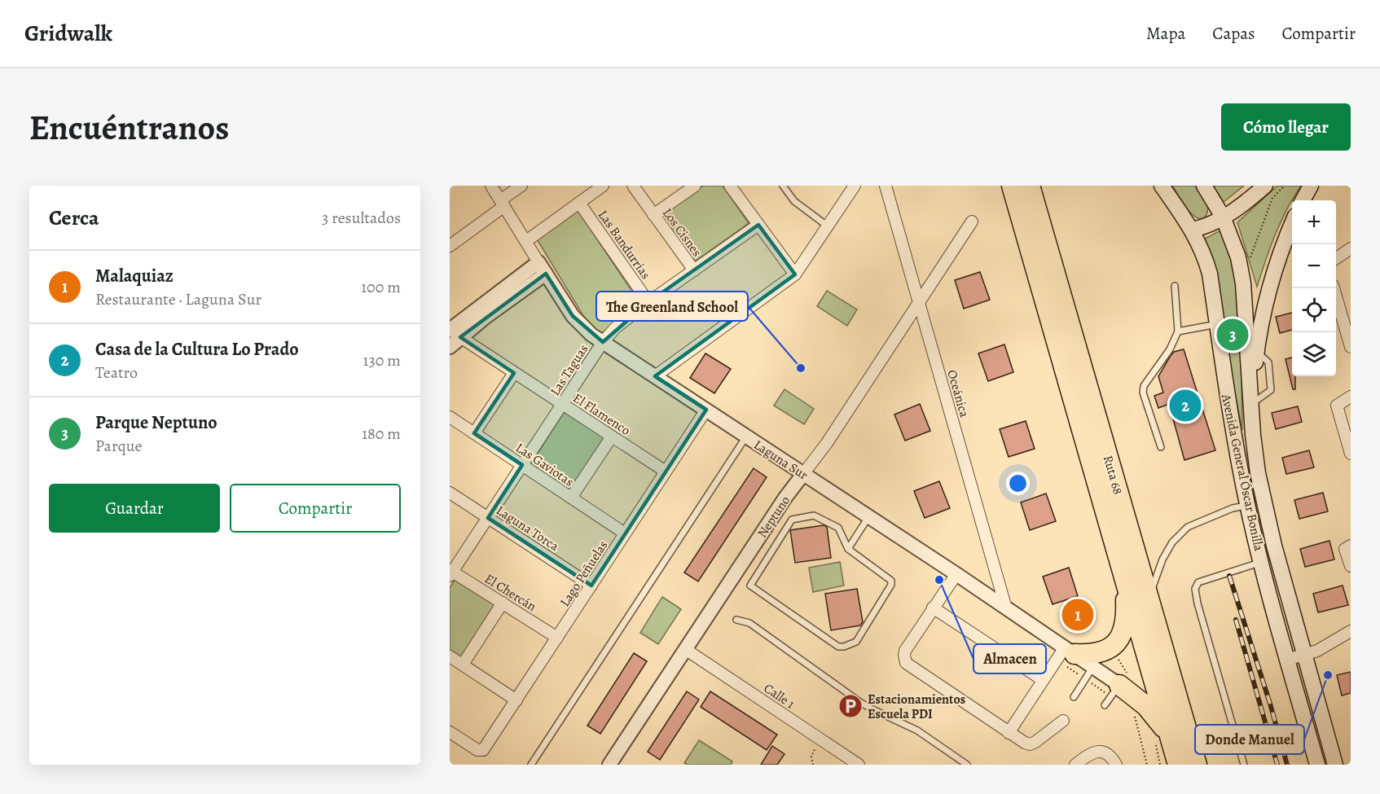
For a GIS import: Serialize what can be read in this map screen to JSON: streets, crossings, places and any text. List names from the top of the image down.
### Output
{
  "streets": {
    "highway": ["Ruta 68"],
    "main road": ["Avenida General Óscar Bonilla"],
    "street": [
      "Los Cisnes",
      "Las Bandurrias",
      "Las Taguas",
      "Oceánica",
      "El Flamenco",
      "Laguna Sur",
      "Las Gaviotas",
      "Neptuno",
      "Laguna Torca",
      "Lago Peñuelas",
      "El Chercán",
      "Calle 1"
    ]
  },
  "crossings": [
    ["Los Cisnes", "Las Taguas"],
    ["Las Bandurrias", "Las Taguas"],
    ["Las Taguas", "El Flamenco"],
    ["Las Taguas", "Laguna Sur"],
    ["Las Taguas", "Las Gaviotas"],
    ["Las Taguas", "Laguna Torca"],
    ["Las Taguas", "El Chercán"],
    ["Oceánica", "Laguna Sur"],
    ["Oceánica", "Neptuno"],
    ["El Flamenco", "Lago Peñuelas"],
    ["Laguna Sur", "Neptuno"],
    ["Laguna Sur", "Lago Peñuelas"],
    ["Las Gaviotas", "Lago Peñuelas"],
    ["Neptuno", "Calle 1"],
    ["Laguna Torca", "Lago Peñuelas"],
    ["Lago Peñuelas", "El Chercán"]
  ],
  "places": {
    "other": ["The Greenland School", "Almacen", "Donde Manuel"],
    "parking": ["Estacionamientos Escuela PDI"]
  },
  "page": {
    "header": "Gridwalk",
    "nav": ["Mapa", "Capas", "Compartir"],
    "buttons": [
      "Cómo llegar",
      ["Guardar", "Compartir"]
    ],
    "title": "Encuéntranos",
    "heading": ["Cerca", "3 resultados"],
    "map_buttons": ["+", "−"],
    "list": [
      {
        "mark": "1",
        "name": "Malaquiaz",
        "note": "Restaurante · Laguna Sur",
        "value": "100 m"
      },
      {
        "mark": "2",
        "name": "Casa de la Cultura Lo Prado",
        "note": "Teatro",
        "value": "130 m"
      },
      {
        "mark": "3",
        "name": "Parque Neptuno",
        "note": "Parque",
        "value": "180 m"
      }
    ],
    "pins": ["3", "2", "1"]
  }
}
